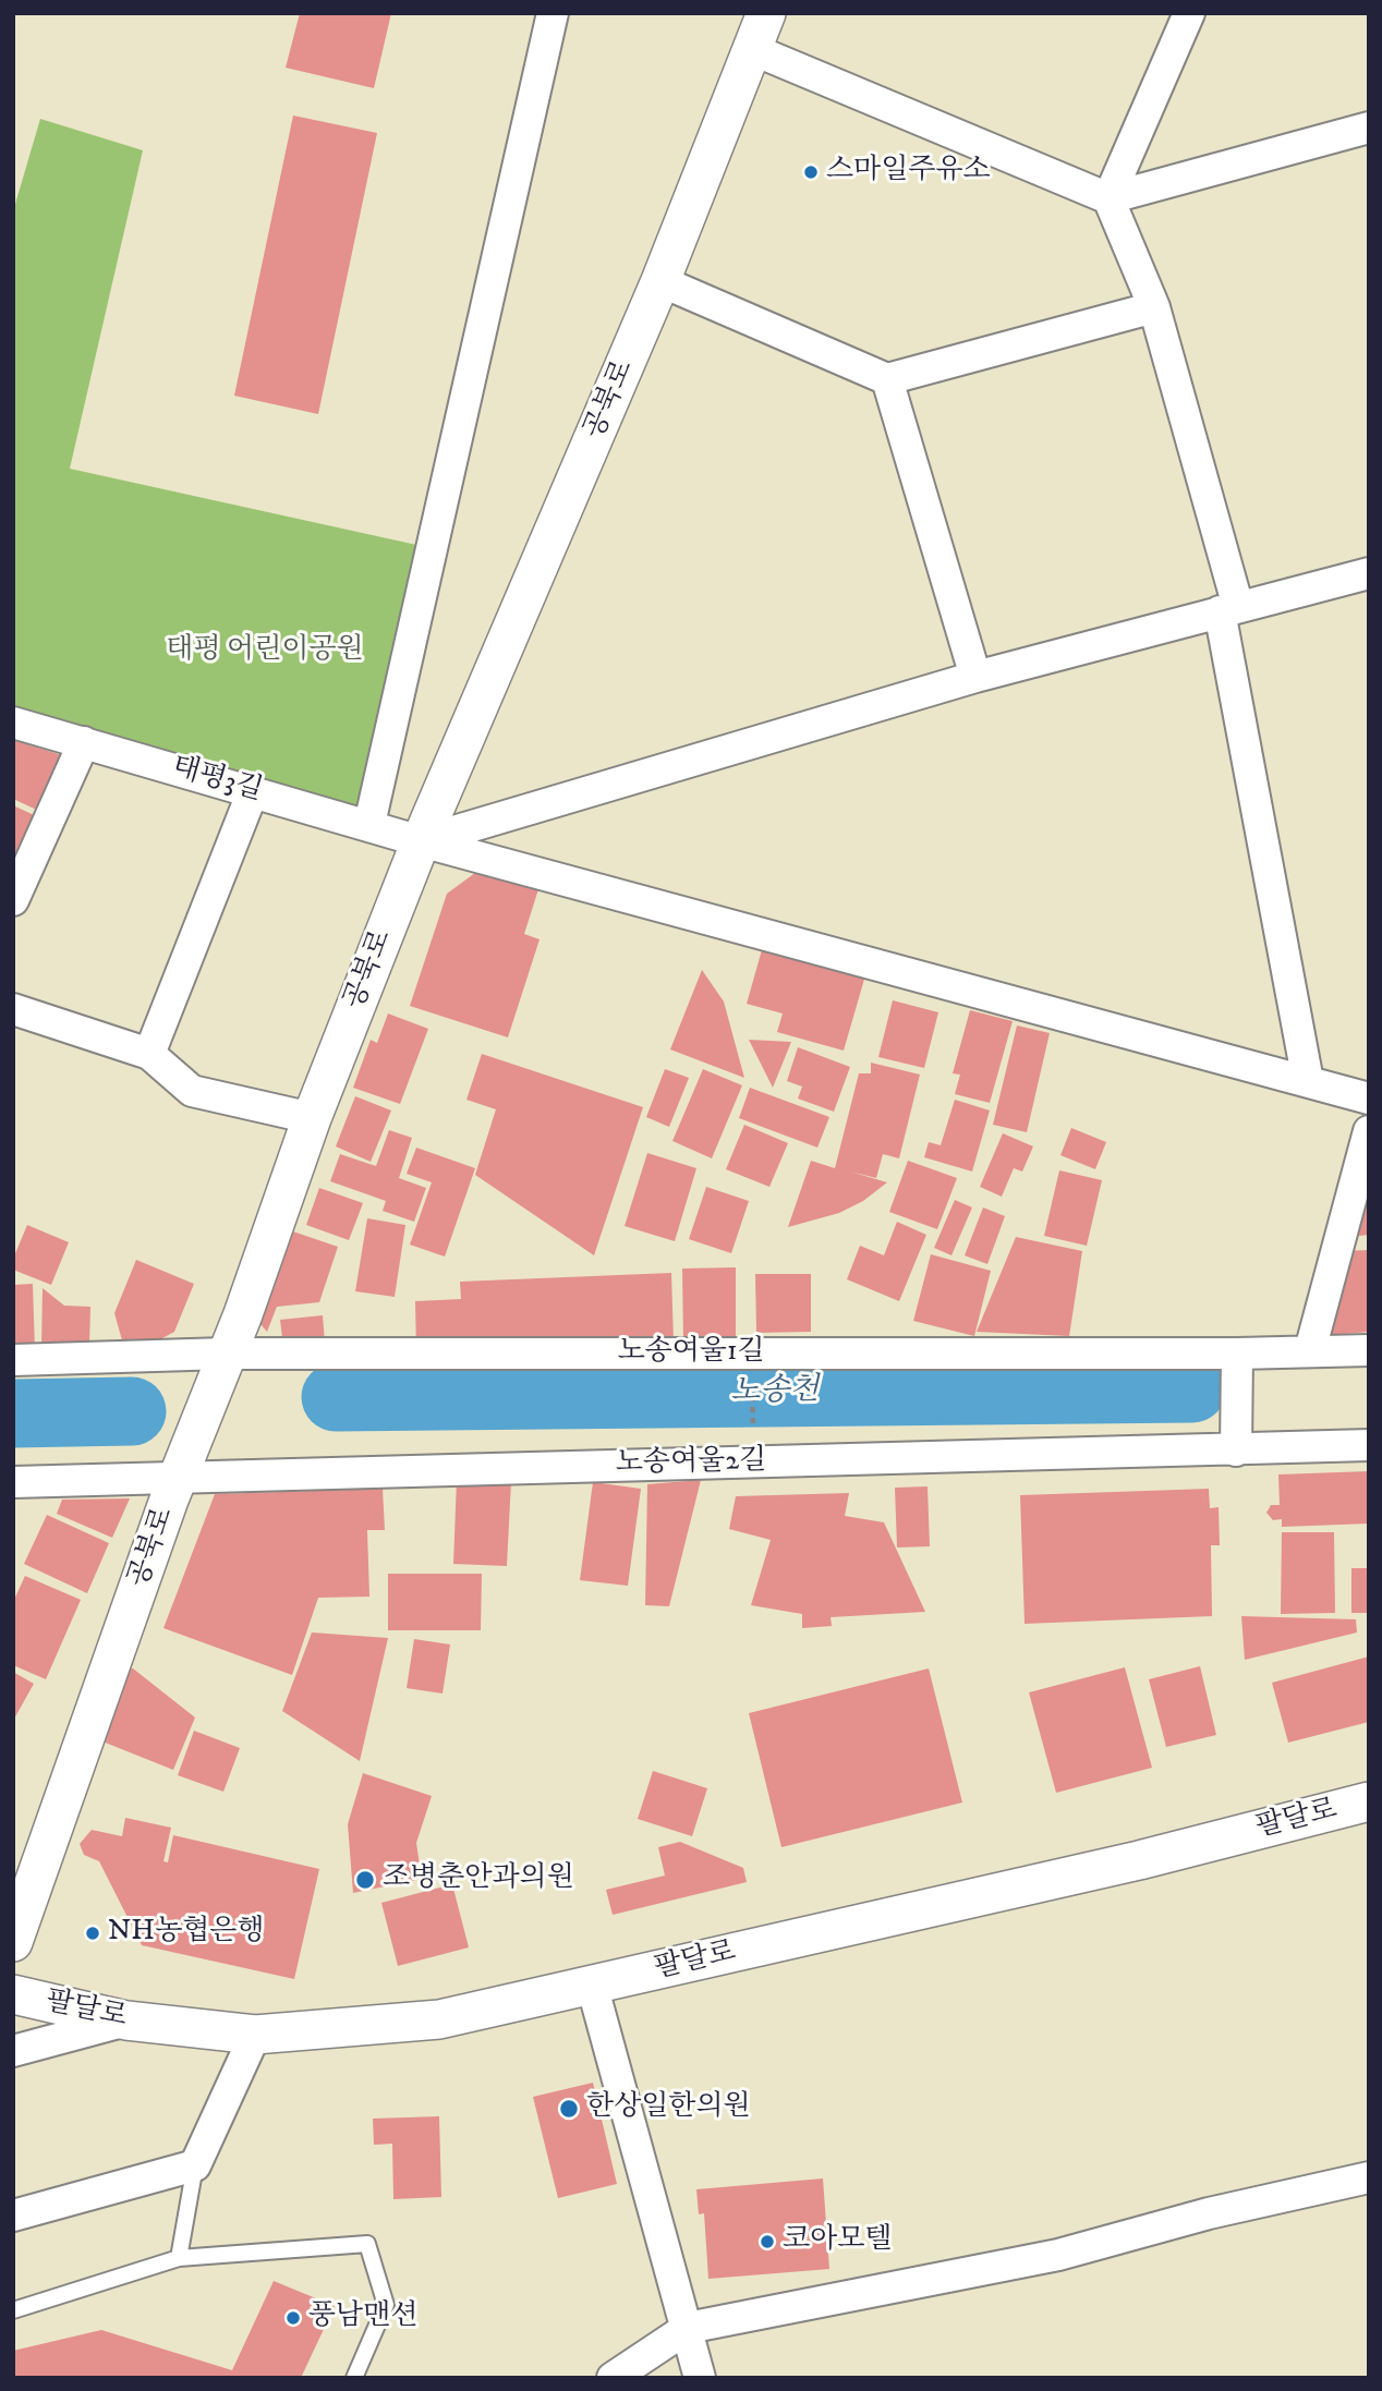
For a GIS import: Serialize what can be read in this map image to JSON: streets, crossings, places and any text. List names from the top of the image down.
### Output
{
  "streets": {
    "street": [
      "공북로",
      "태평3길",
      "노송여울1길",
      "노송여울2길",
      "팔달로"
    ]
  },
  "crossings": [
    ["공북로", "태평3길"],
    ["공북로", "노송여울1길"],
    ["공북로", "노송여울2길"]
  ],
  "water": ["노송천"],
  "parks": ["태평 어린이공원"],
  "places": [
    "스마일주유소",
    "조병춘안과의원",
    "NH농협은행",
    "한상일한의원",
    "코아모텔",
    "풍남맨션"
  ]
}
